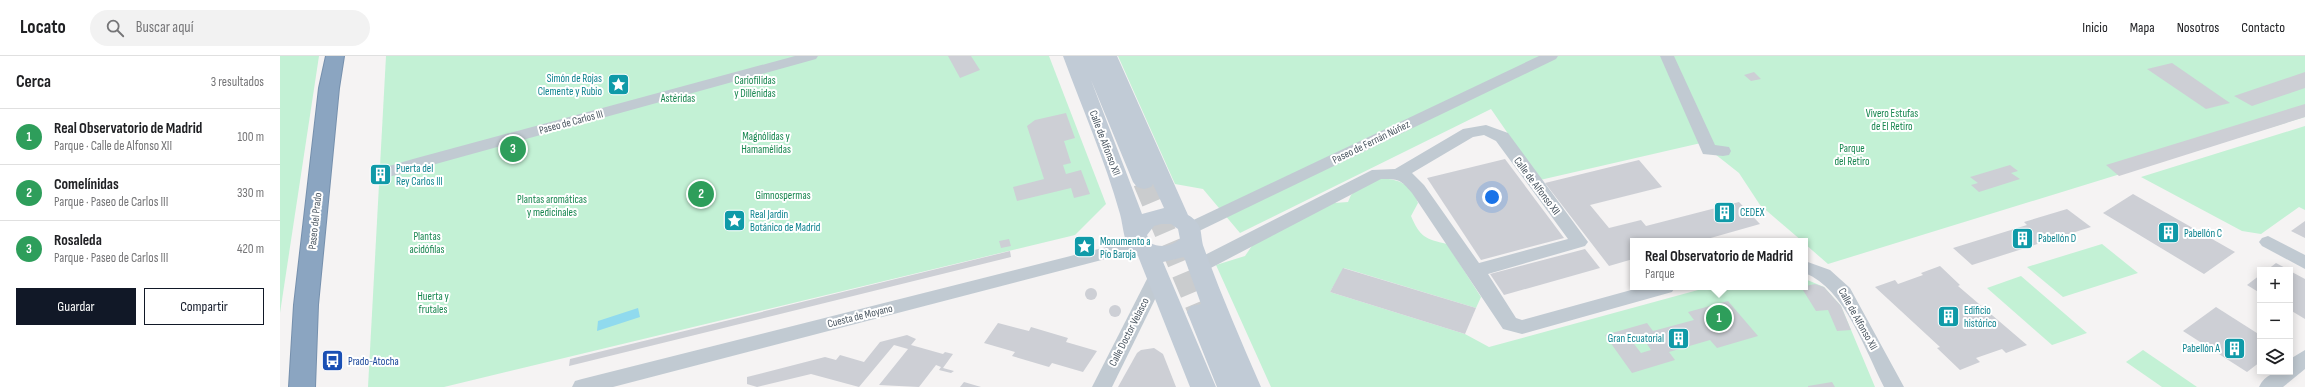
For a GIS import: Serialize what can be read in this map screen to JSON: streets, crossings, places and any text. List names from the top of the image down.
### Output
{
  "streets": {
    "highway": ["Paseo del Prado"],
    "main road": ["Calle de Alfonso XII"],
    "street": [
      "Paseo de Carlos III",
      "Paseo de Fernán Núñez",
      "Cuesta de Moyano",
      "Calle Doctor Velasco"
    ]
  },
  "crossings": [
    ["Paseo de Fernán Núñez", "Calle de Alfonso XII"],
    ["Paseo de Fernán Núñez", "Cuesta de Moyano"],
    ["Calle de Alfonso XII", "Cuesta de Moyano"],
    ["Calle de Alfonso XII", "Calle Doctor Velasco"]
  ],
  "parks": [
    "Cariofílidas y Dillénidas",
    "Astéridas",
    "Vivero Estufas de El Retiro",
    "Magnólidas y Hamamélidas",
    "Parque del Retiro",
    "Gimnospermas",
    "Plantas aromáticas y medicinales",
    "Plantas acidófilas",
    "Huerta y frutales"
  ],
  "places": {
    "place": ["Simón de Rojas Clemente y Rubio", "Real Jardín Botánico de Madrid", "Monumento a Pío Baroja"],
    "building": [
      "Puerta del Rey Carlos III",
      "CEDEX",
      "Pabellón C",
      "Pabellón D",
      "Edificio histórico",
      "Gran Ecuatorial",
      "Pabellón A"
    ],
    "bus stop": ["Prado-Atocha"]
  },
  "page": {
    "header": "Locato",
    "search": "Buscar aquí",
    "nav": [
      "Inicio",
      "Mapa",
      "Nosotros",
      "Contacto"
    ],
    "heading": ["Cerca", "3 resultados"],
    "list": [
      {
        "mark": "1",
        "name": "Real Observatorio de Madrid",
        "note": "Parque · Calle de Alfonso XII",
        "value": "100 m"
      },
      {
        "mark": "2",
        "name": "Comelínidas",
        "note": "Parque · Paseo de Carlos III",
        "value": "330 m"
      },
      {
        "mark": "3",
        "name": "Rosaleda",
        "note": "Parque · Paseo de Carlos III",
        "value": "420 m"
      }
    ],
    "pins": ["3", "2", "1"],
    "popup": ["Real Observatorio de Madrid", "Parque"],
    "map_buttons": ["+", "−"],
    "buttons": ["Guardar", "Compartir"]
  }
}
